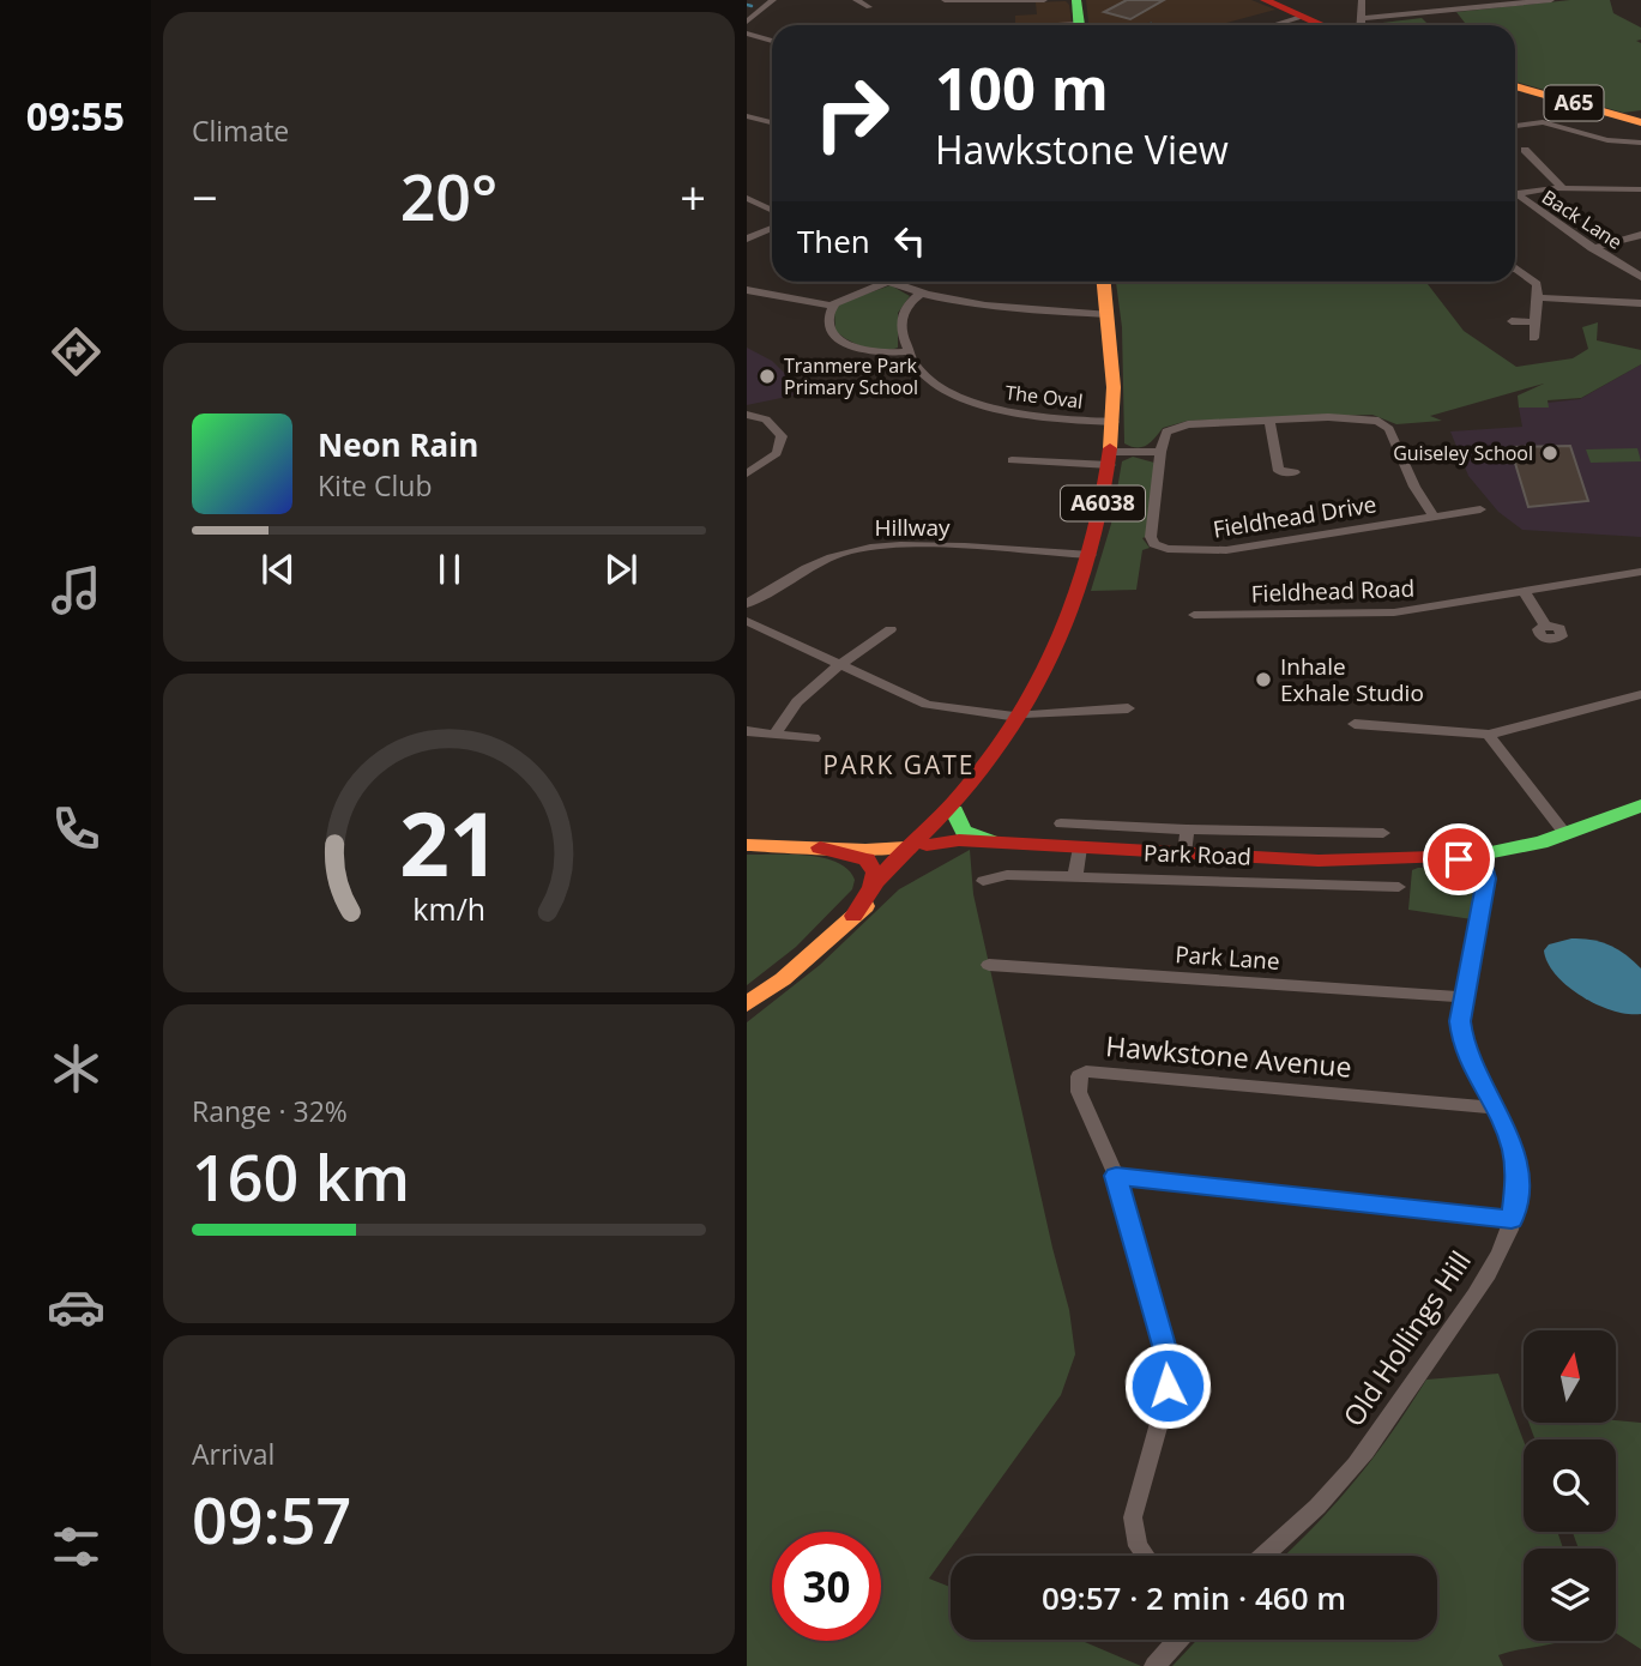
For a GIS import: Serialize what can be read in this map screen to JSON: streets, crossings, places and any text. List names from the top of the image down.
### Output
{
  "streets": {
    "main road": ["A65", "A6038", "Park Road"],
    "street": [
      "Back Lane",
      "The Oval",
      "Fieldhead Drive",
      "Hillway",
      "Fieldhead Road",
      "Park Lane",
      "Hawkstone Avenue",
      "Old Hollings Hill"
    ]
  },
  "crossings": [
    ["The Oval", "A6038"],
    ["A6038", "Hillway"],
    ["A6038", "Park Road"],
    ["Park Road", "Old Hollings Hill"],
    ["Park Lane", "Old Hollings Hill"],
    ["Hawkstone Avenue", "Old Hollings Hill"]
  ],
  "districts": ["PARK GATE"],
  "places": ["Tranmere Park Primary School", "Guiseley School", "Inhale Exhale Studio"],
  "north": "top",
  "page": {
    "tabs": "09:55",
    "tile": [
      "Climate",
      ["Range · 32%", "160 km"],
      ["Arrival", "09:57"]
    ],
    "turn": ["100 m", "Hawkstone View"],
    "heat": ["−", "20°", "+"],
    "then": "Then",
    "song": ["Neon Rain", "Kite Club"],
    "limit": "30",
    "trip": "09:57 · 2 min · 460 m",
    "gauge": ["21", "km/h"]
  }
}
